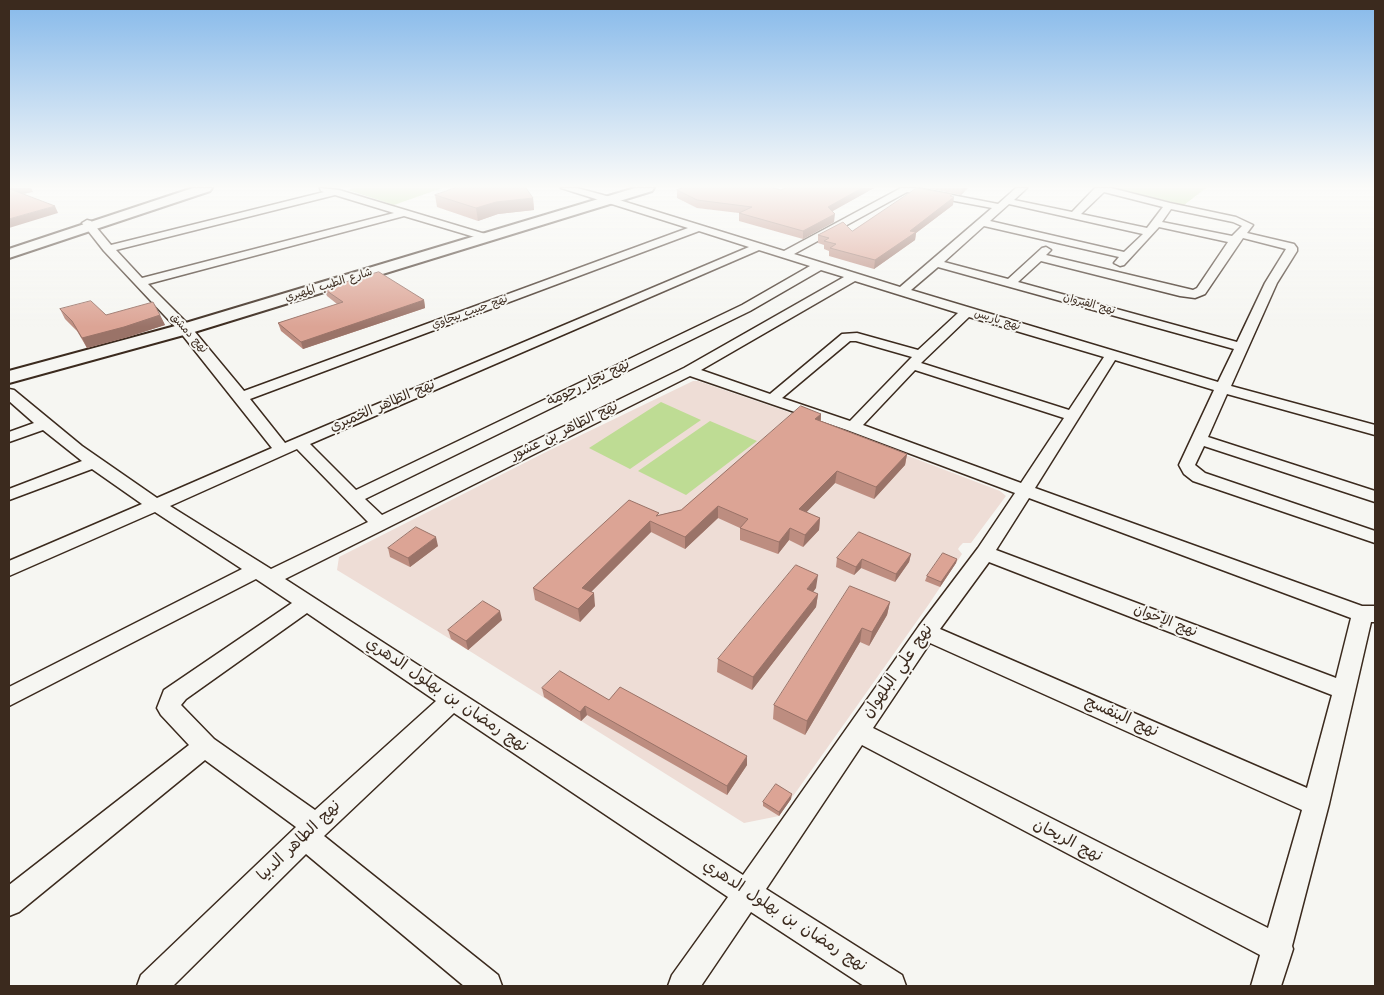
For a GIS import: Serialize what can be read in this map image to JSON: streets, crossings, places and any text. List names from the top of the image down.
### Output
{
  "streets": {
    "street": [
      "شارع الطيب المهيري",
      "نهج القيروان",
      "نهج حبيب بيجاوي",
      "نهج باريس",
      "نهج دمشق",
      "نهج نجار رحومة",
      "نهج الطاهر الخميري",
      "نهج الطاهر بن عشور",
      "نهج الإخوان",
      "نهج علي البلهوان",
      "نهج رمضان بن بهلول الدهري",
      "نهج البنفسج",
      "نهج الطاهر الدبيا",
      "نهج الريحان"
    ]
  },
  "crossings": [
    ["شارع الطيب المهيري", "نهج دمشق"],
    ["نهج حبيب بيجاوي", "نهج دمشق"],
    ["نهج باريس", "نهج نجار رحومة"],
    ["نهج باريس", "نهج الطاهر الخميري"],
    ["نهج باريس", "نهج الطاهر بن عشور"],
    ["نهج باريس", "نهج علي البلهوان"],
    ["نهج دمشق", "نهج الطاهر الخميري"],
    ["نهج الطاهر الخميري", "نهج رمضان بن بهلول الدهري"],
    ["نهج الطاهر بن عشور", "نهج رمضان بن بهلول الدهري"],
    ["نهج الإخوان", "نهج علي البلهوان"],
    ["نهج علي البلهوان", "نهج رمضان بن بهلول الدهري"],
    ["نهج علي البلهوان", "نهج البنفسج"],
    ["نهج علي البلهوان", "نهج الريحان"],
    ["نهج رمضان بن بهلول الدهري", "نهج الطاهر الدبيا"]
  ]
}
